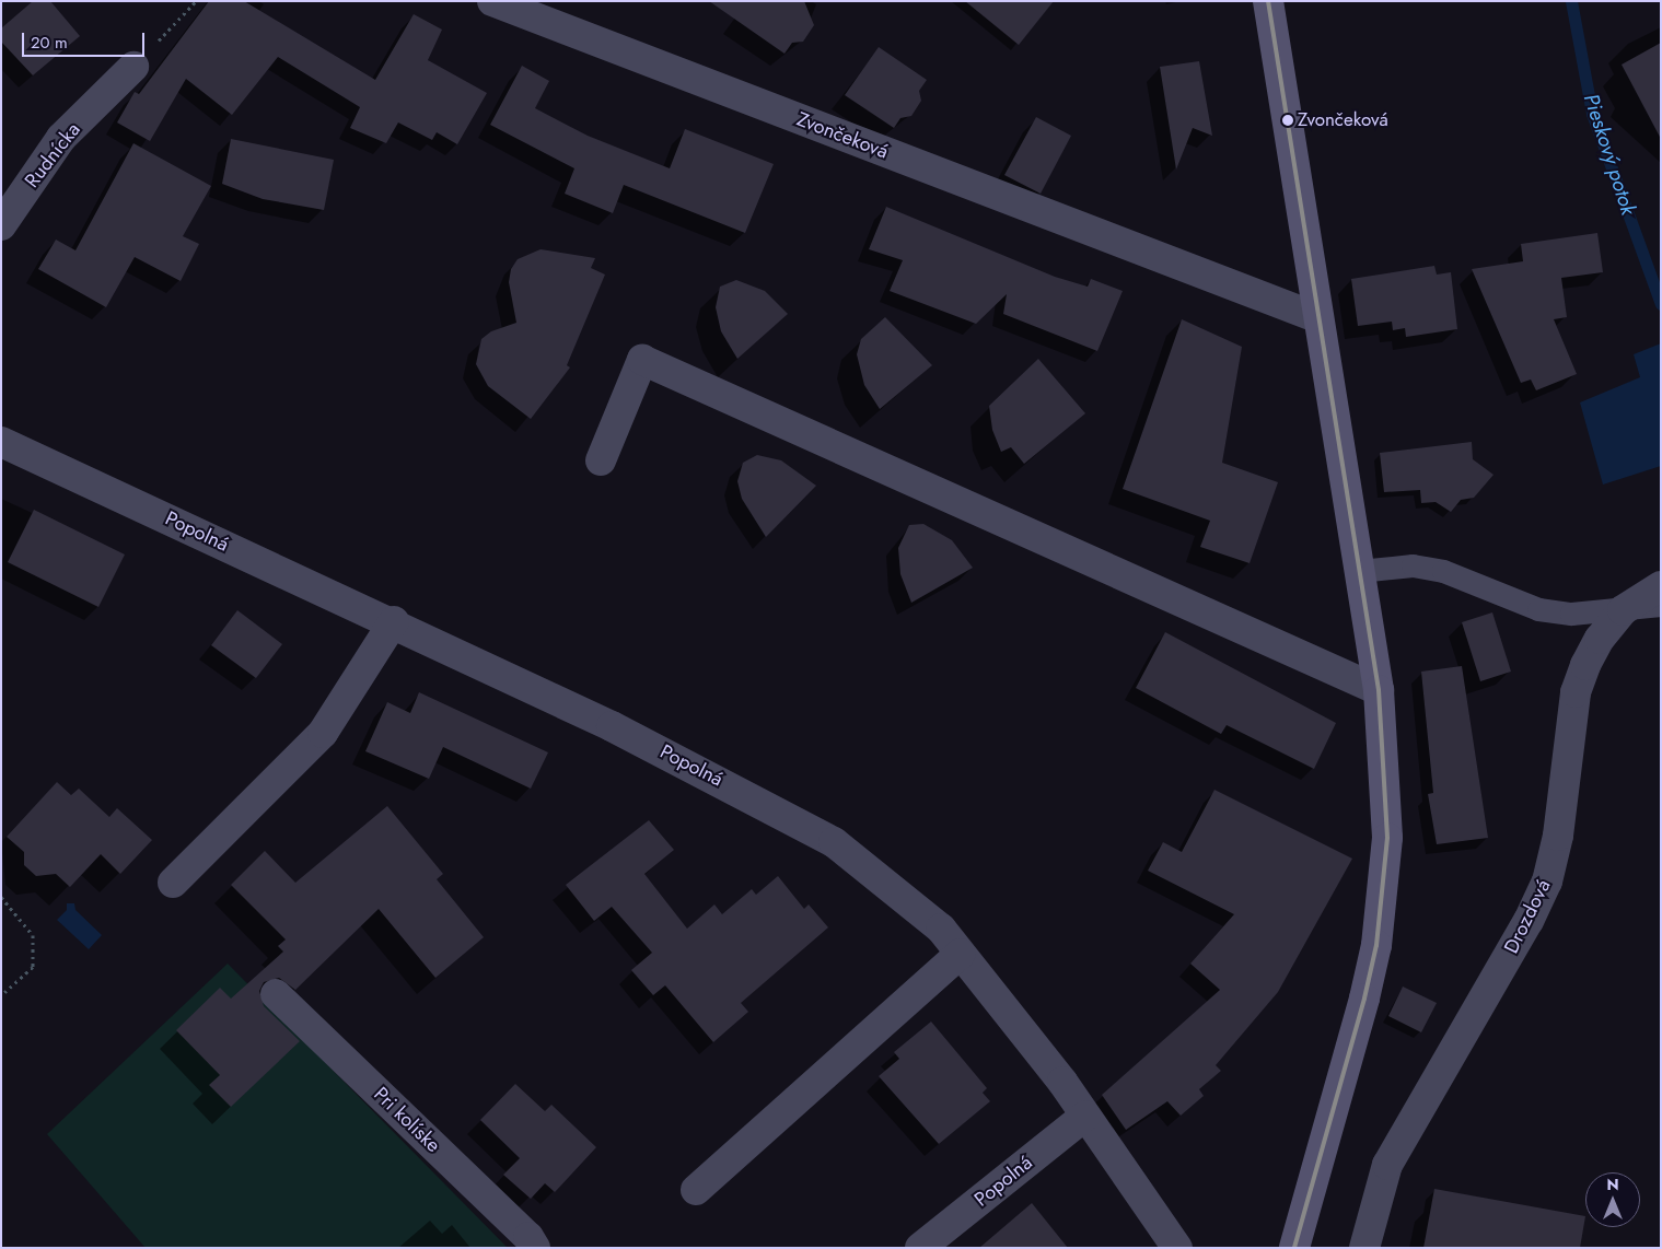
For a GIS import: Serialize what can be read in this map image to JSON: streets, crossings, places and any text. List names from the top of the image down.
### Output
{
  "streets": {
    "street": [
      "Zvončeková",
      "Rudnícka",
      "Popolná",
      "Drozdová",
      "Pri kolíske"
    ]
  },
  "water": ["Pieskový potok"],
  "places": ["Zvončeková"],
  "scale_bar": "20 m",
  "north": "top"
}
